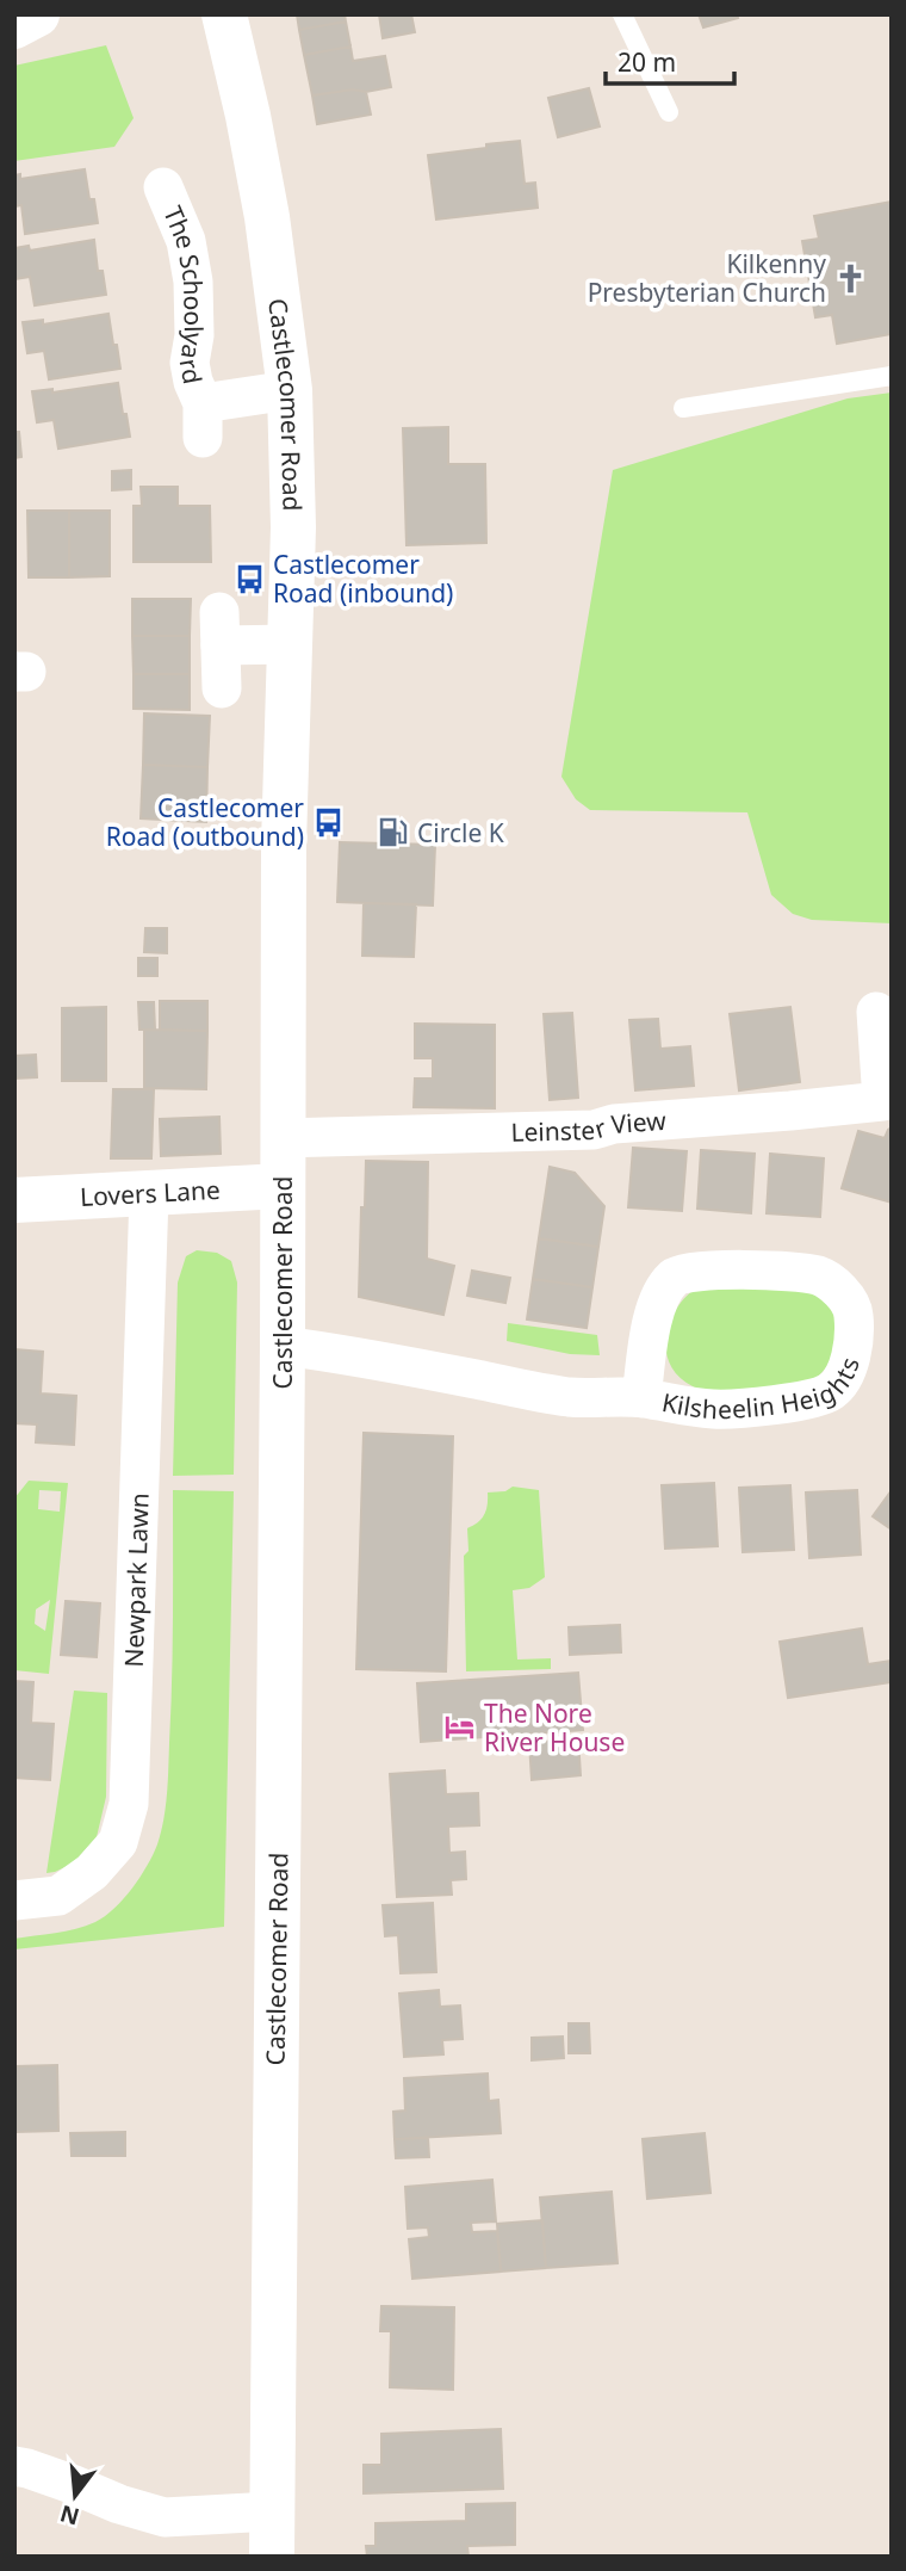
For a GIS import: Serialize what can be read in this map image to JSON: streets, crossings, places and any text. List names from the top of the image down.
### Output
{
  "streets": {
    "main road": ["Castlecomer Road", "Lovers Lane"],
    "street": [
      "The Schoolyard",
      "Leinster View",
      "Kilsheelin Heights",
      "Newpark Lawn"
    ]
  },
  "crossings": [
    ["The Schoolyard", "Castlecomer Road"],
    ["Castlecomer Road", "Leinster View"],
    ["Castlecomer Road", "Lovers Lane"],
    ["Lovers Lane", "Newpark Lawn"]
  ],
  "places": {
    "church": ["Kilkenny Presbyterian Church"],
    "bus stop": ["Castlecomer Road (inbound)", "Castlecomer Road (outbound)"],
    "fuel station": ["Circle K"],
    "hotel": ["The Nore River House"]
  },
  "scale_bar": "20 m",
  "north": "bottom"
}
